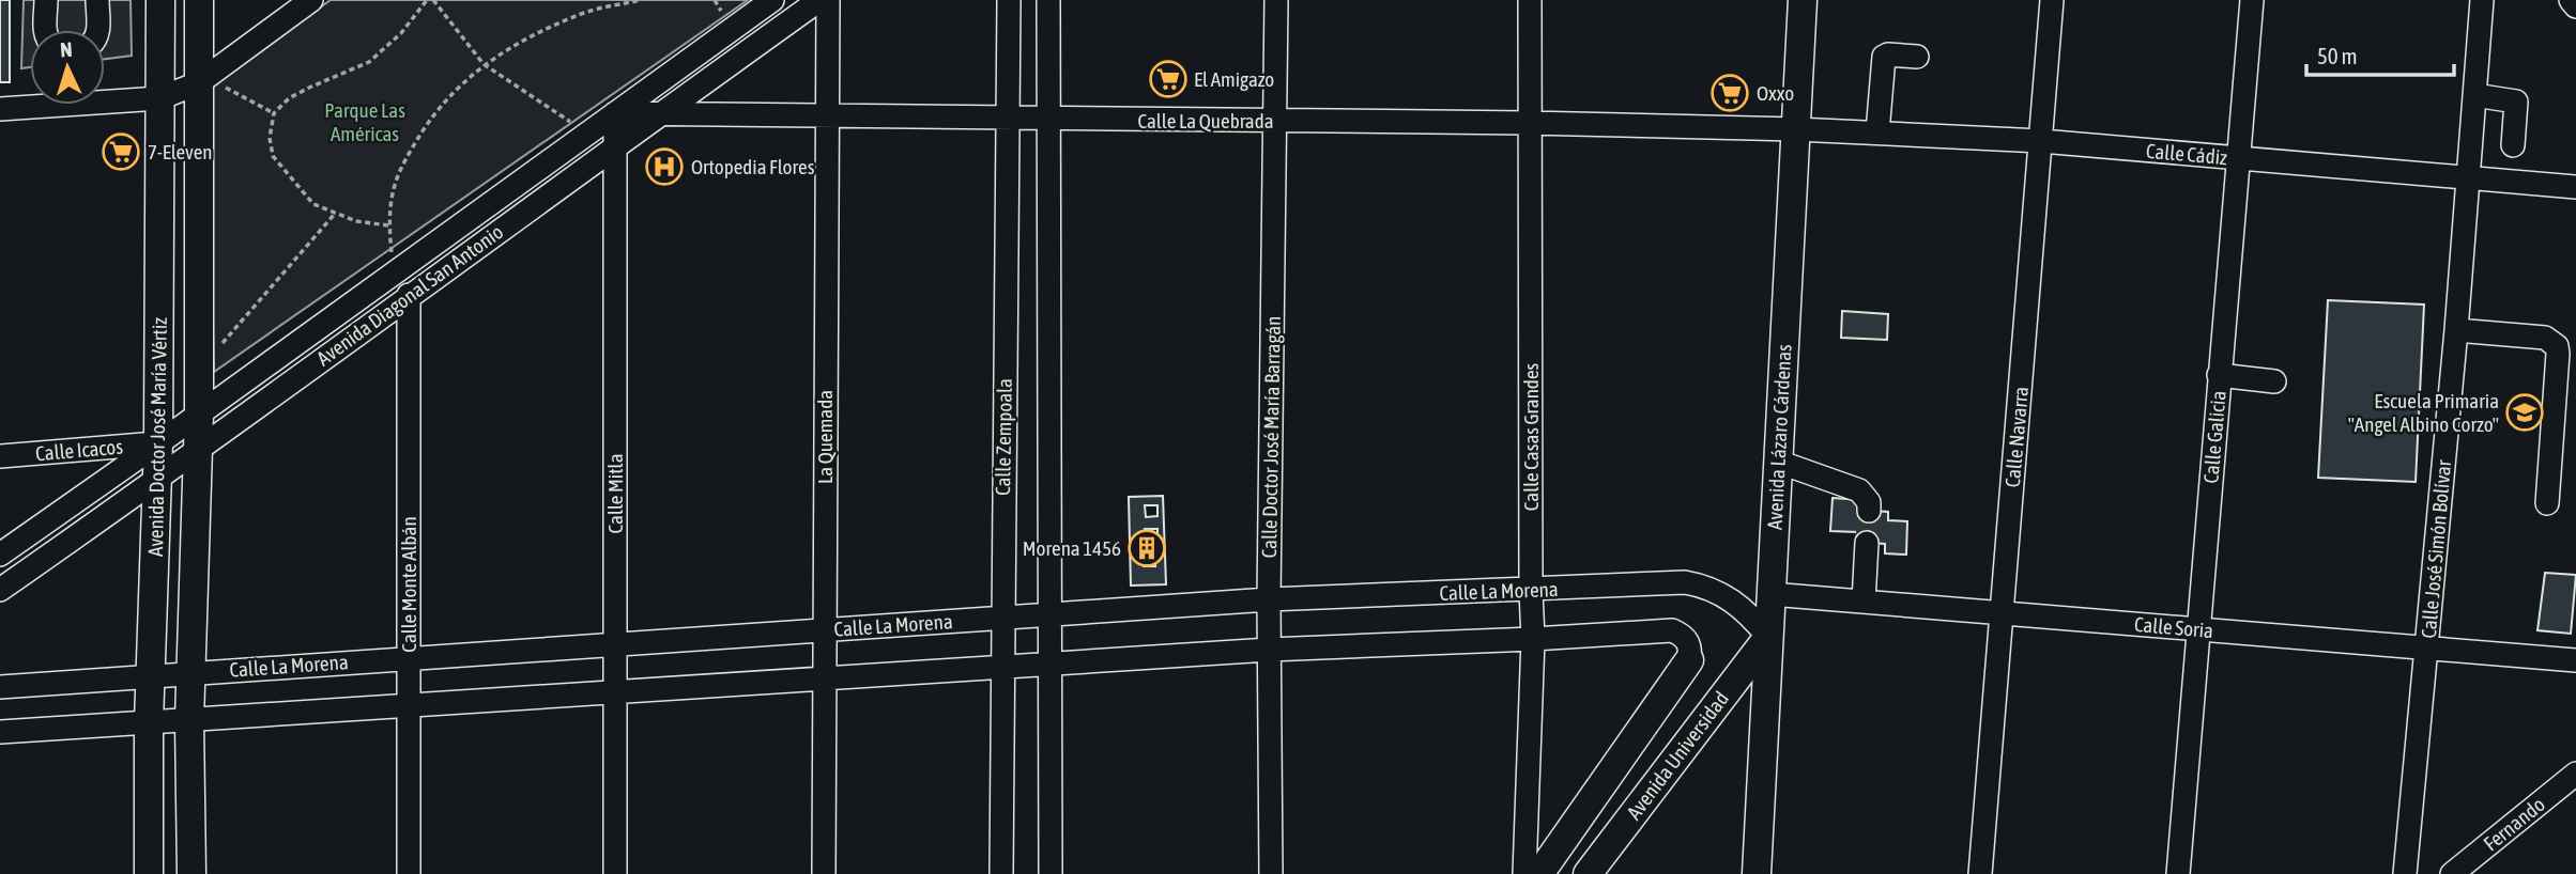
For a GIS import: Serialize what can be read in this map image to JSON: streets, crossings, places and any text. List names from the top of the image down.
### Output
{
  "streets": {
    "main road": ["Avenida Doctor José María Vértiz", "Avenida Lázaro Cárdenas", "Avenida Universidad"],
    "street": [
      "Calle La Quebrada",
      "Calle Cádiz",
      "Avenida Diagonal San Antonio",
      "La Quemada",
      "Calle Zempoala",
      "Calle Doctor José María Barragán",
      "Calle Casas Grandes",
      "Calle Navarra",
      "Calle Galicia",
      "Calle Icacos",
      "Calle Mitla",
      "Calle José Simón Bolívar",
      "Calle Monte Albán",
      "Calle La Morena",
      "Calle Soria",
      "Fernando"
    ]
  },
  "crossings": [
    ["Calle La Quebrada", "Calle Cádiz"],
    ["Calle La Quebrada", "Avenida Diagonal San Antonio"],
    ["Calle La Quebrada", "La Quemada"],
    ["Calle La Quebrada", "Calle Zempoala"],
    ["Calle La Quebrada", "Calle Doctor José María Barragán"],
    ["Calle La Quebrada", "Calle Casas Grandes"],
    ["Calle La Quebrada", "Avenida Lázaro Cárdenas"],
    ["Calle La Quebrada", "Calle Mitla"],
    ["Calle Cádiz", "Avenida Lázaro Cárdenas"],
    ["Calle Cádiz", "Calle Navarra"],
    ["Calle Cádiz", "Calle Galicia"],
    ["Calle Cádiz", "Calle José Simón Bolívar"],
    ["Avenida Diagonal San Antonio", "Avenida Doctor José María Vértiz"],
    ["Avenida Diagonal San Antonio", "Calle Icacos"],
    ["Avenida Diagonal San Antonio", "Calle Mitla"],
    ["Avenida Diagonal San Antonio", "Calle Monte Albán"],
    ["Avenida Doctor José María Vértiz", "Calle Icacos"],
    ["Avenida Doctor José María Vértiz", "Calle La Morena"],
    ["La Quemada", "Calle La Morena"],
    ["Calle Zempoala", "Calle La Morena"],
    ["Calle Doctor José María Barragán", "Calle La Morena"],
    ["Calle Casas Grandes", "Calle La Morena"],
    ["Avenida Lázaro Cárdenas", "Calle La Morena"],
    ["Avenida Lázaro Cárdenas", "Calle Soria"],
    ["Avenida Lázaro Cárdenas", "Avenida Universidad"],
    ["Calle Navarra", "Calle Soria"],
    ["Calle Galicia", "Calle Soria"],
    ["Calle Mitla", "Calle La Morena"],
    ["Calle José Simón Bolívar", "Calle Soria"],
    ["Calle Monte Albán", "Calle La Morena"],
    ["Calle La Morena", "Avenida Universidad"]
  ],
  "parks": ["Parque Las Américas"],
  "places": {
    "supermarket": ["El Amigazo", "Oxxo", "7-Eleven"],
    "hospital": ["Ortopedia Flores"],
    "school or university": ["Escuela Primaria \"Angel Albino Corzo\""],
    "building": ["Morena 1456"]
  },
  "scale_bar": "50 m",
  "north": "top"
}
